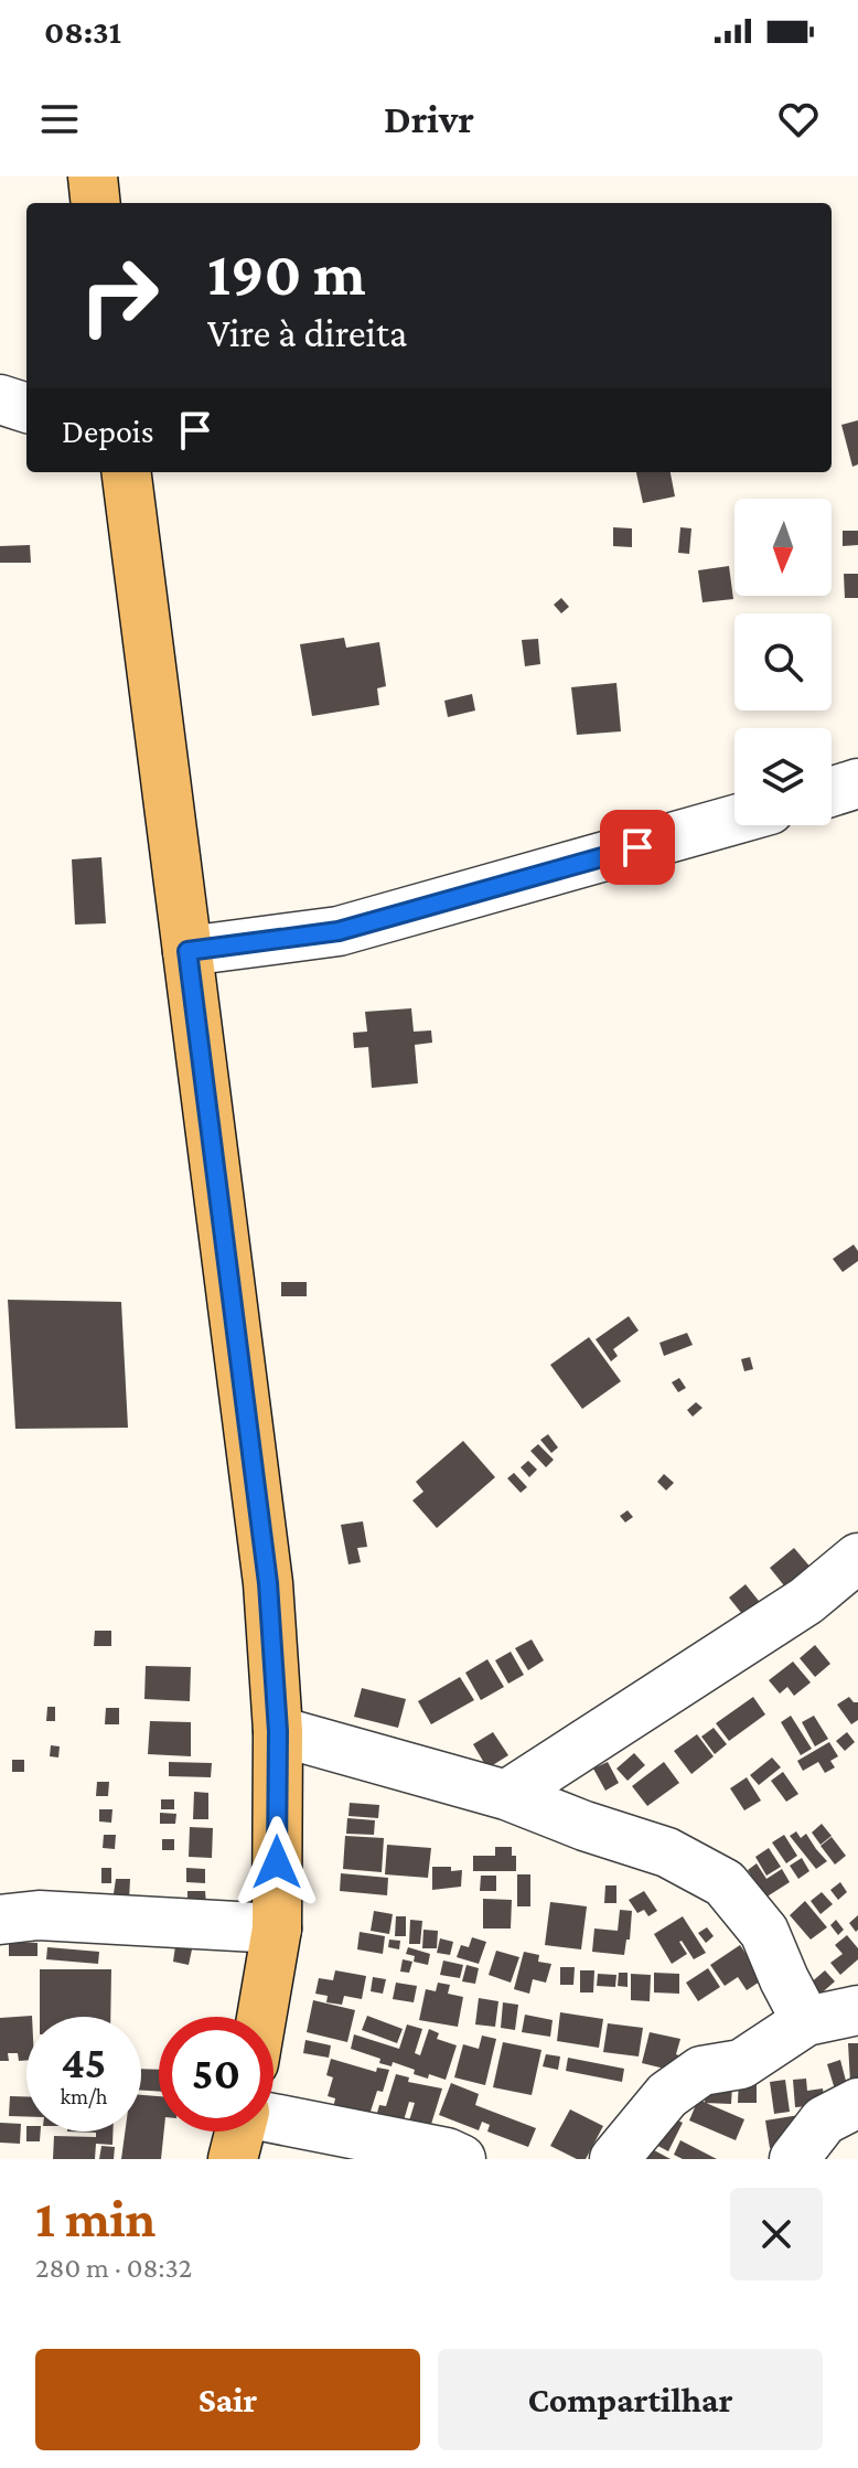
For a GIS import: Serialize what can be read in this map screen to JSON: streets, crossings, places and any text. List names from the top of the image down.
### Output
{
  "north": "bottom",
  "page": {
    "status": "08:31",
    "header": "Drivr",
    "turn": ["190 m", "Vire à direita"],
    "then": "Depois",
    "speed": "45 km/h",
    "limit": "50",
    "heading": ["1 min", "280 m · 08:32"],
    "buttons": ["Sair", "Compartilhar"]
  }
}
